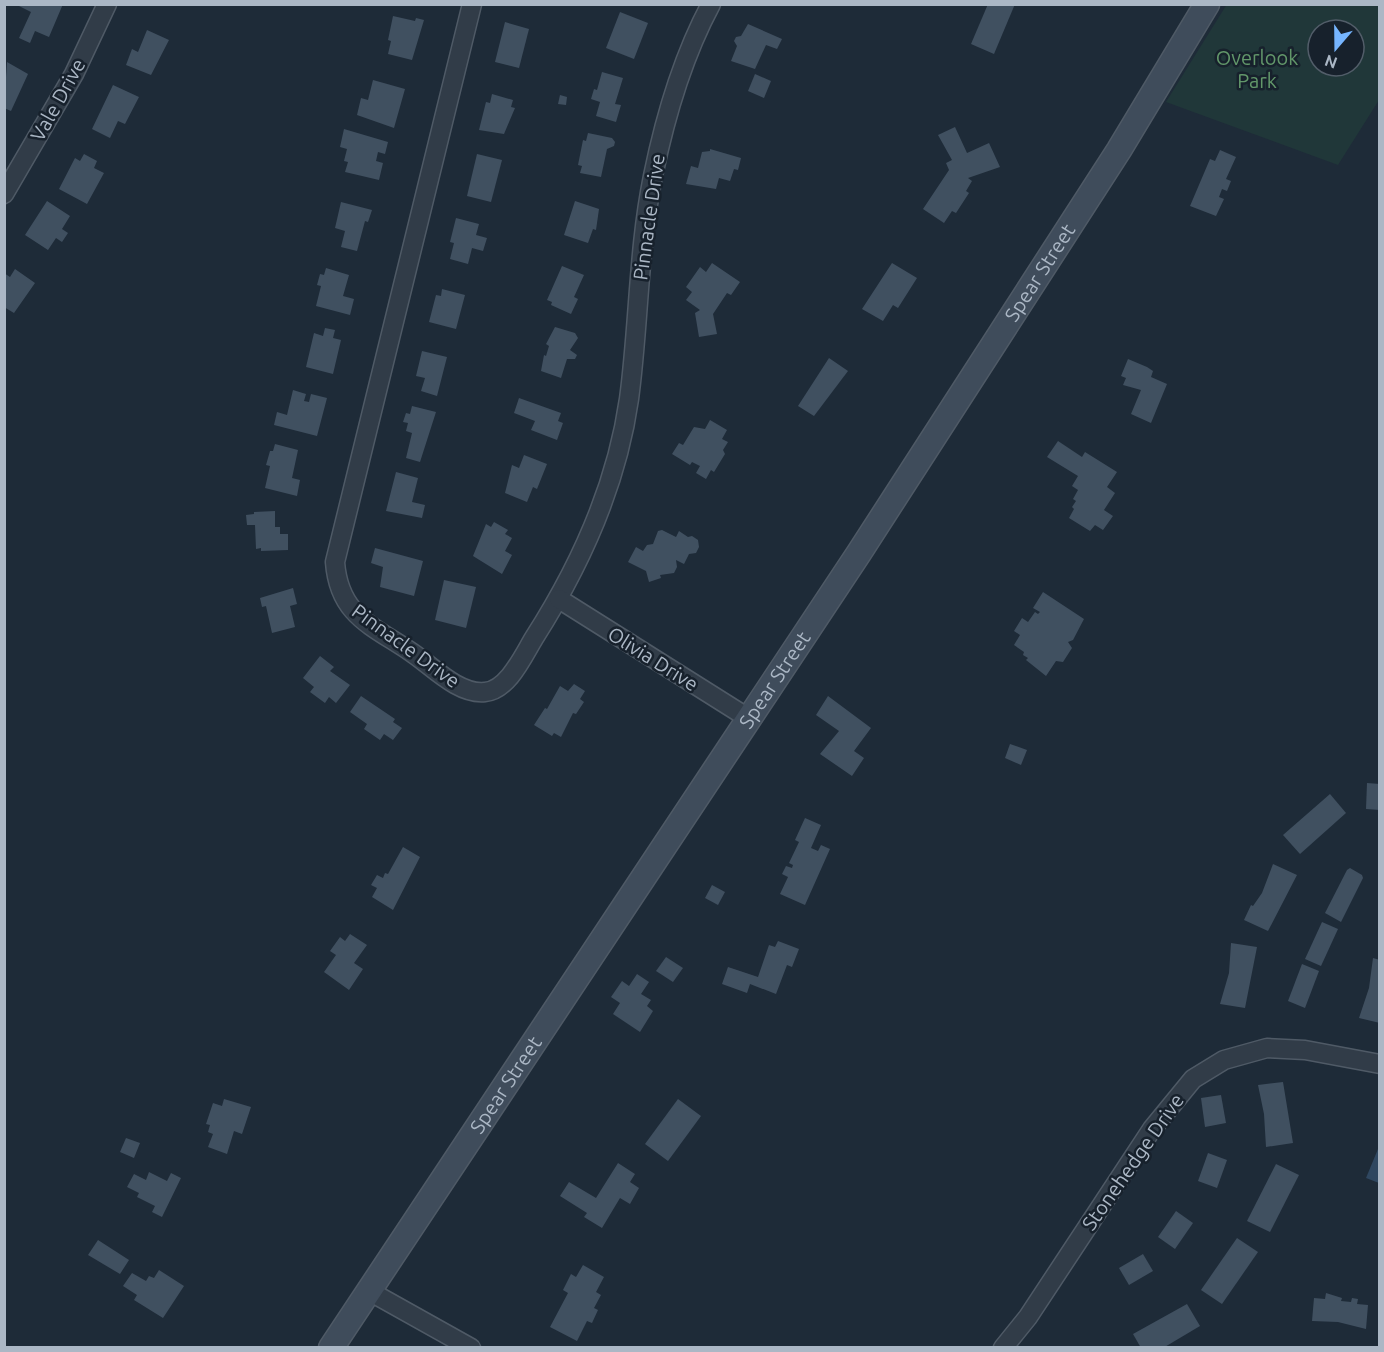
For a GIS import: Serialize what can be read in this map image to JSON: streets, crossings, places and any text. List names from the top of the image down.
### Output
{
  "streets": {
    "main road": ["Spear Street"],
    "street": [
      "Vale Drive",
      "Pinnacle Drive",
      "Olivia Drive",
      "Stonehedge Drive"
    ]
  },
  "crossings": [
    ["Pinnacle Drive", "Olivia Drive"],
    ["Spear Street", "Olivia Drive"]
  ],
  "parks": ["Overlook Park"],
  "north": "bottom"
}
